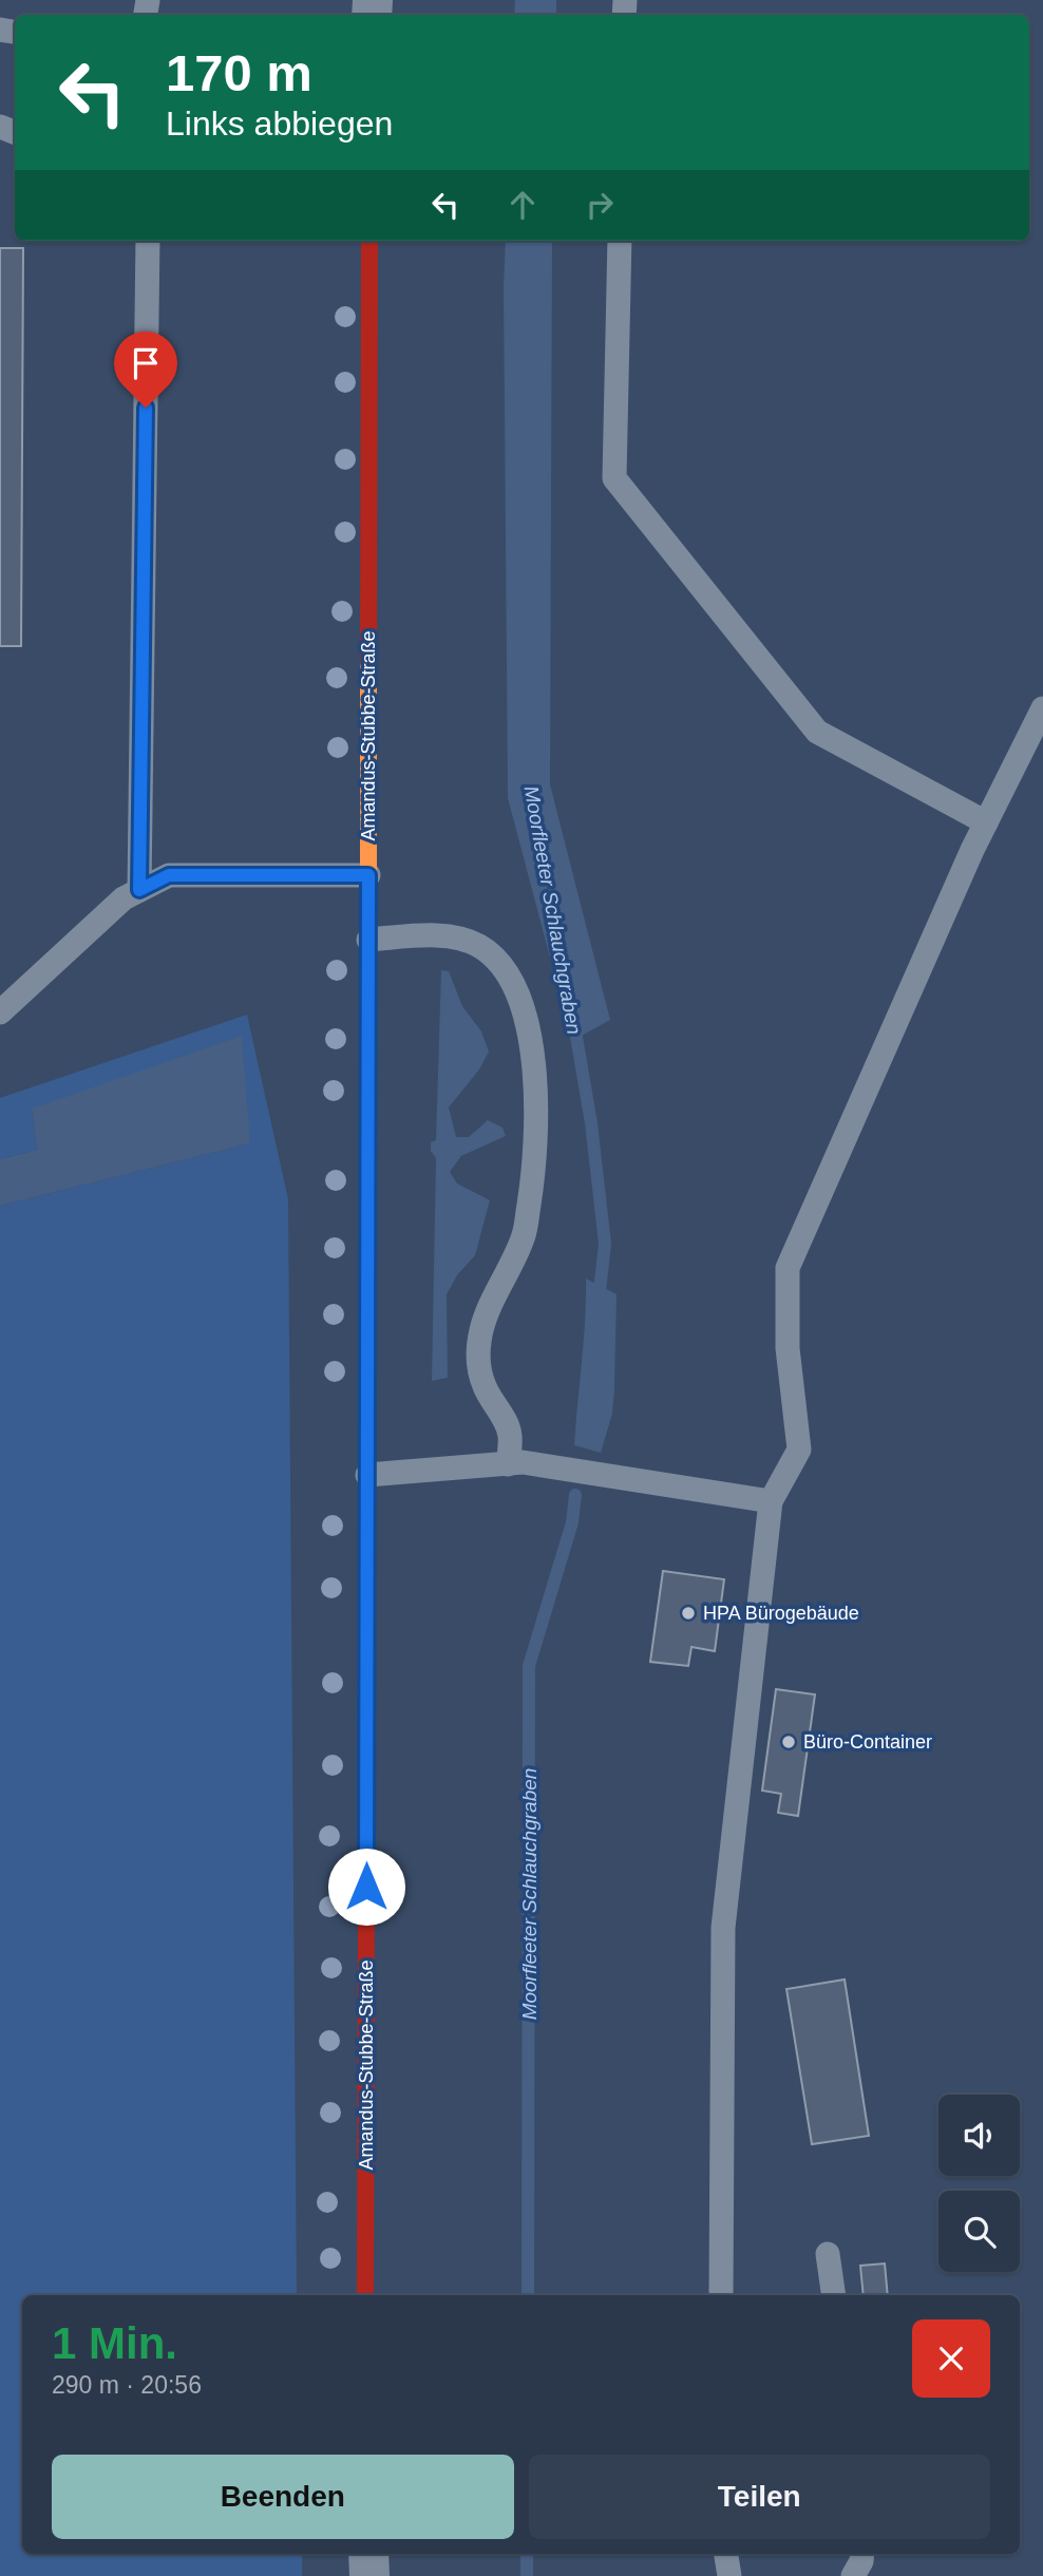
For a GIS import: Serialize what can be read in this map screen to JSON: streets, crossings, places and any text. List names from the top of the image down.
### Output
{
  "streets": {
    "street": ["Amandus-Stubbe-Straße"]
  },
  "water": ["Moorfleeter Schlauchgraben"],
  "places": ["HPA Bürogebäude", "Büro-Container"],
  "page": {
    "turn": ["170 m", "Links abbiegen"],
    "heading": ["1 Min.", "290 m · 20:56"],
    "buttons": ["Beenden", "Teilen"]
  }
}
